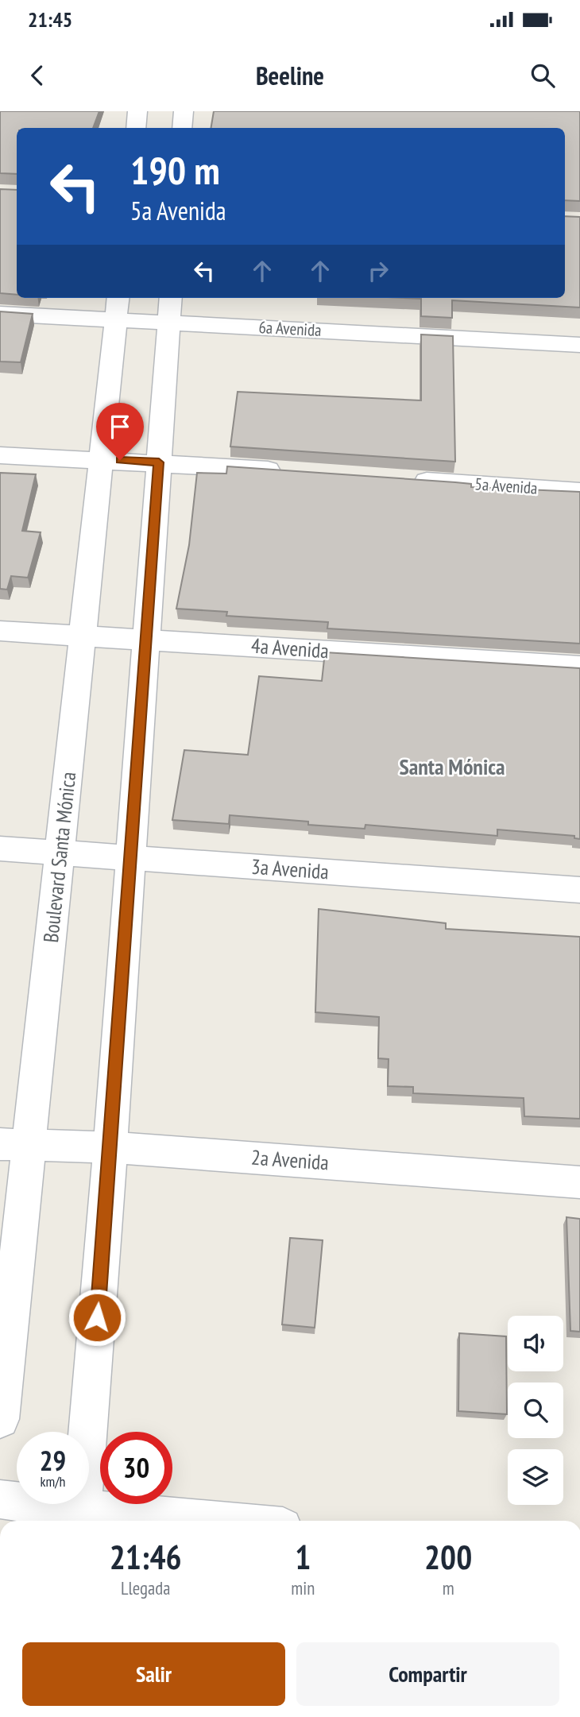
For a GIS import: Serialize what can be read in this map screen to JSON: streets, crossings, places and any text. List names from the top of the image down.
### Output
{
  "streets": {
    "street": [
      "6a Avenida",
      "5a Avenida",
      "4a Avenida",
      "Boulevard Santa Mónica",
      "3a Avenida",
      "2a Avenida"
    ]
  },
  "crossings": [
    ["6a Avenida", "Boulevard Santa Mónica"],
    ["4a Avenida", "Boulevard Santa Mónica"],
    ["Boulevard Santa Mónica", "3a Avenida"],
    ["Boulevard Santa Mónica", "2a Avenida"]
  ],
  "districts": ["Santa Mónica"],
  "page": {
    "status": "21:45",
    "header": "Beeline",
    "turn": ["190 m", "5a Avenida"],
    "speed": "29 km/h",
    "limit": "30",
    "eta": [
      "21:46",
      "Llegada",
      "1",
      "min",
      "200",
      "m"
    ],
    "buttons": ["Salir", "Compartir"]
  }
}
